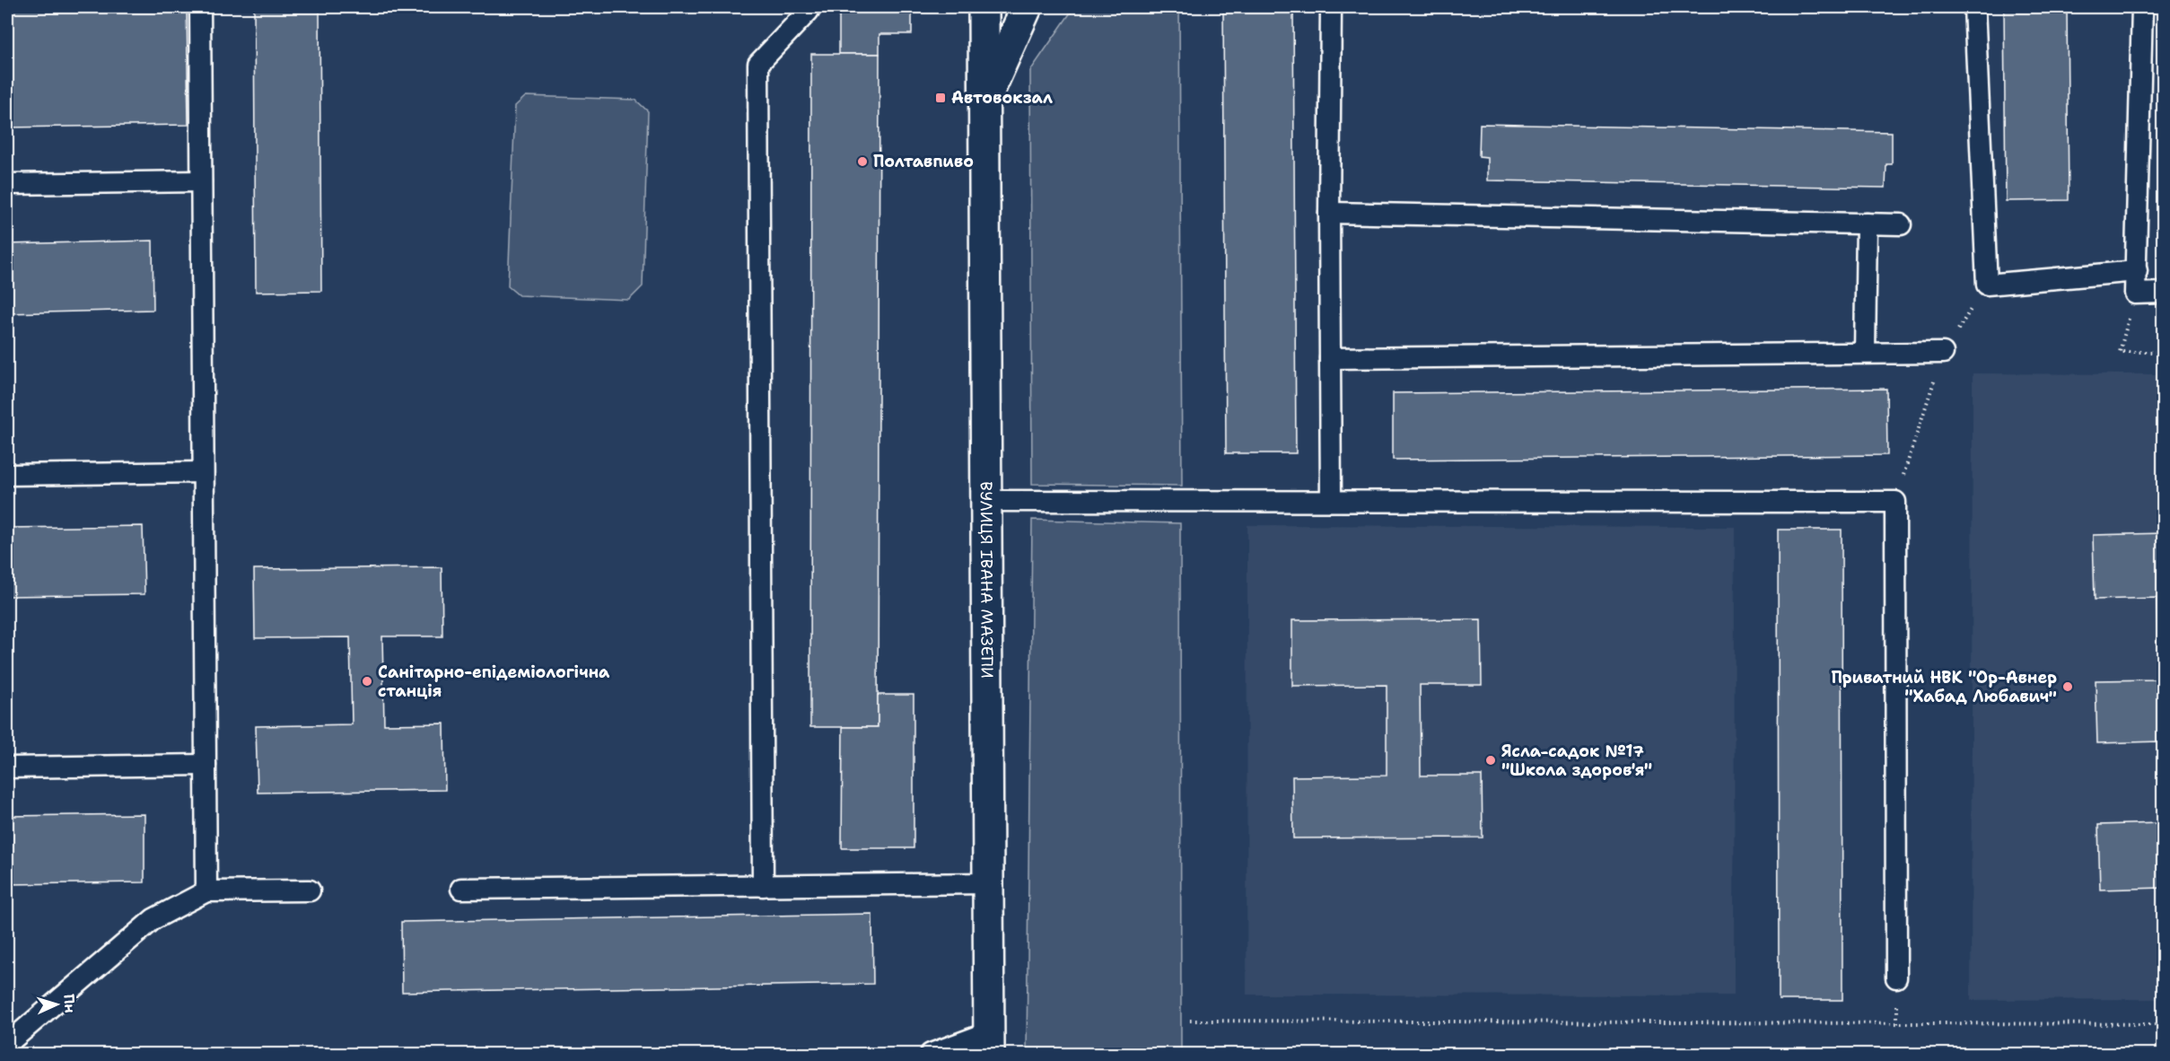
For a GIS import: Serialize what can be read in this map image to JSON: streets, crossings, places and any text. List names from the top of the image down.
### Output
{
  "streets": {
    "main road": ["ВУЛИЦЯ ІВАНА МАЗЕПИ"]
  },
  "places": {
    "transit": ["Автовокзал"],
    "other": [
      "Полтавпиво",
      "Санітарно-епідеміологічна станція",
      "Приватний НВК \"Ор-Авнер \"Хабад Любавич\"",
      "Ясла-садок №17 \"Школа здоров'я\""
    ]
  },
  "north": "right"
}
